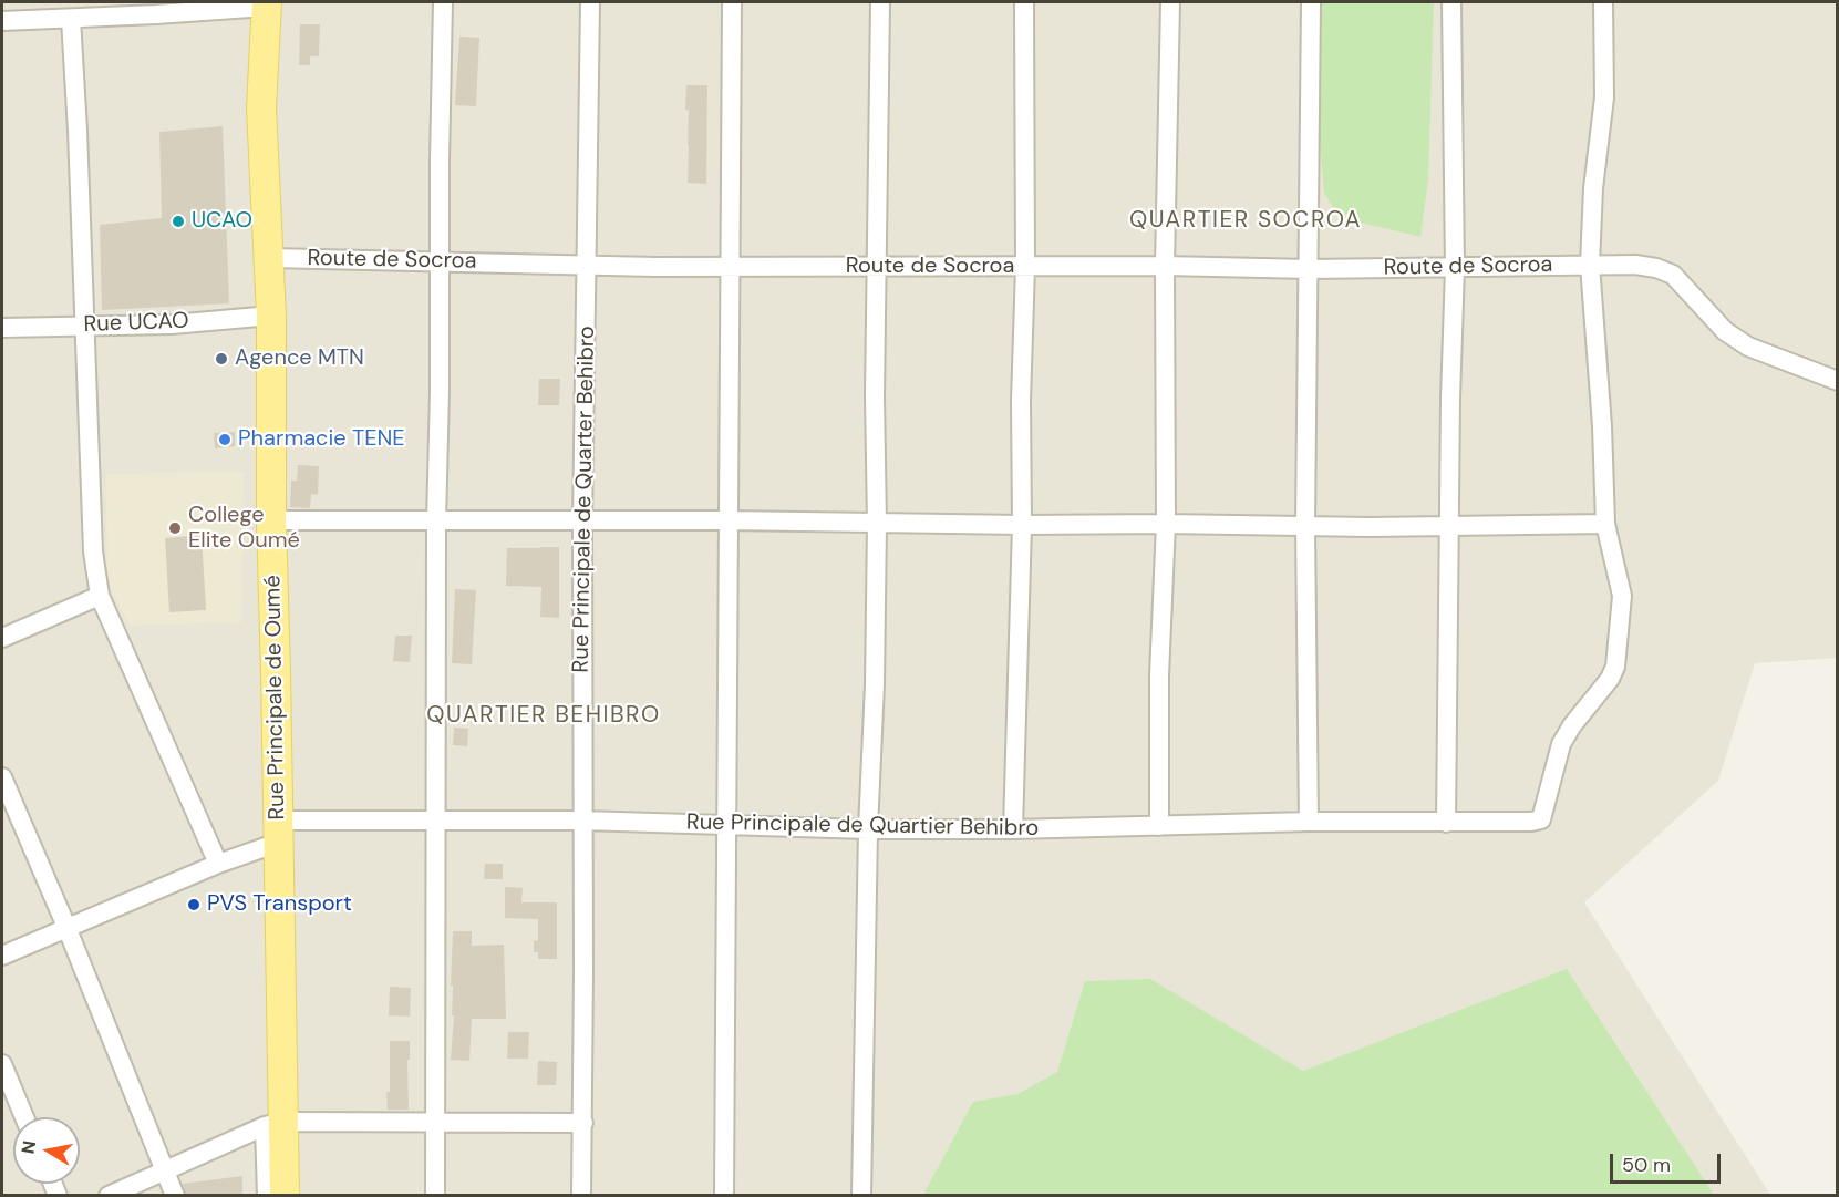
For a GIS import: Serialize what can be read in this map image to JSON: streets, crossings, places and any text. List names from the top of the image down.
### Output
{
  "streets": {
    "main road": ["Rue Principale de Oumé"],
    "street": [
      "Route de Socroa",
      "Rue UCAO",
      "Rue Principale de Quarter Behibro",
      "Rue Principale de Quartier Behibro"
    ]
  },
  "crossings": [
    ["Route de Socroa", "Rue Principale de Quarter Behibro"],
    ["Route de Socroa", "Rue Principale de Oumé"],
    ["Rue UCAO", "Rue Principale de Oumé"],
    ["Rue Principale de Quarter Behibro", "Rue Principale de Quartier Behibro"],
    ["Rue Principale de Oumé", "Rue Principale de Quartier Behibro"]
  ],
  "districts": ["QUARTIER SOCROA", "QUARTIER BEHIBRO"],
  "places": [
    "UCAO",
    "Agence MTN",
    "Pharmacie TENE",
    "College Elite Oumé",
    "PVS Transport"
  ],
  "scale_bar": "50 m",
  "north": "left"
}
